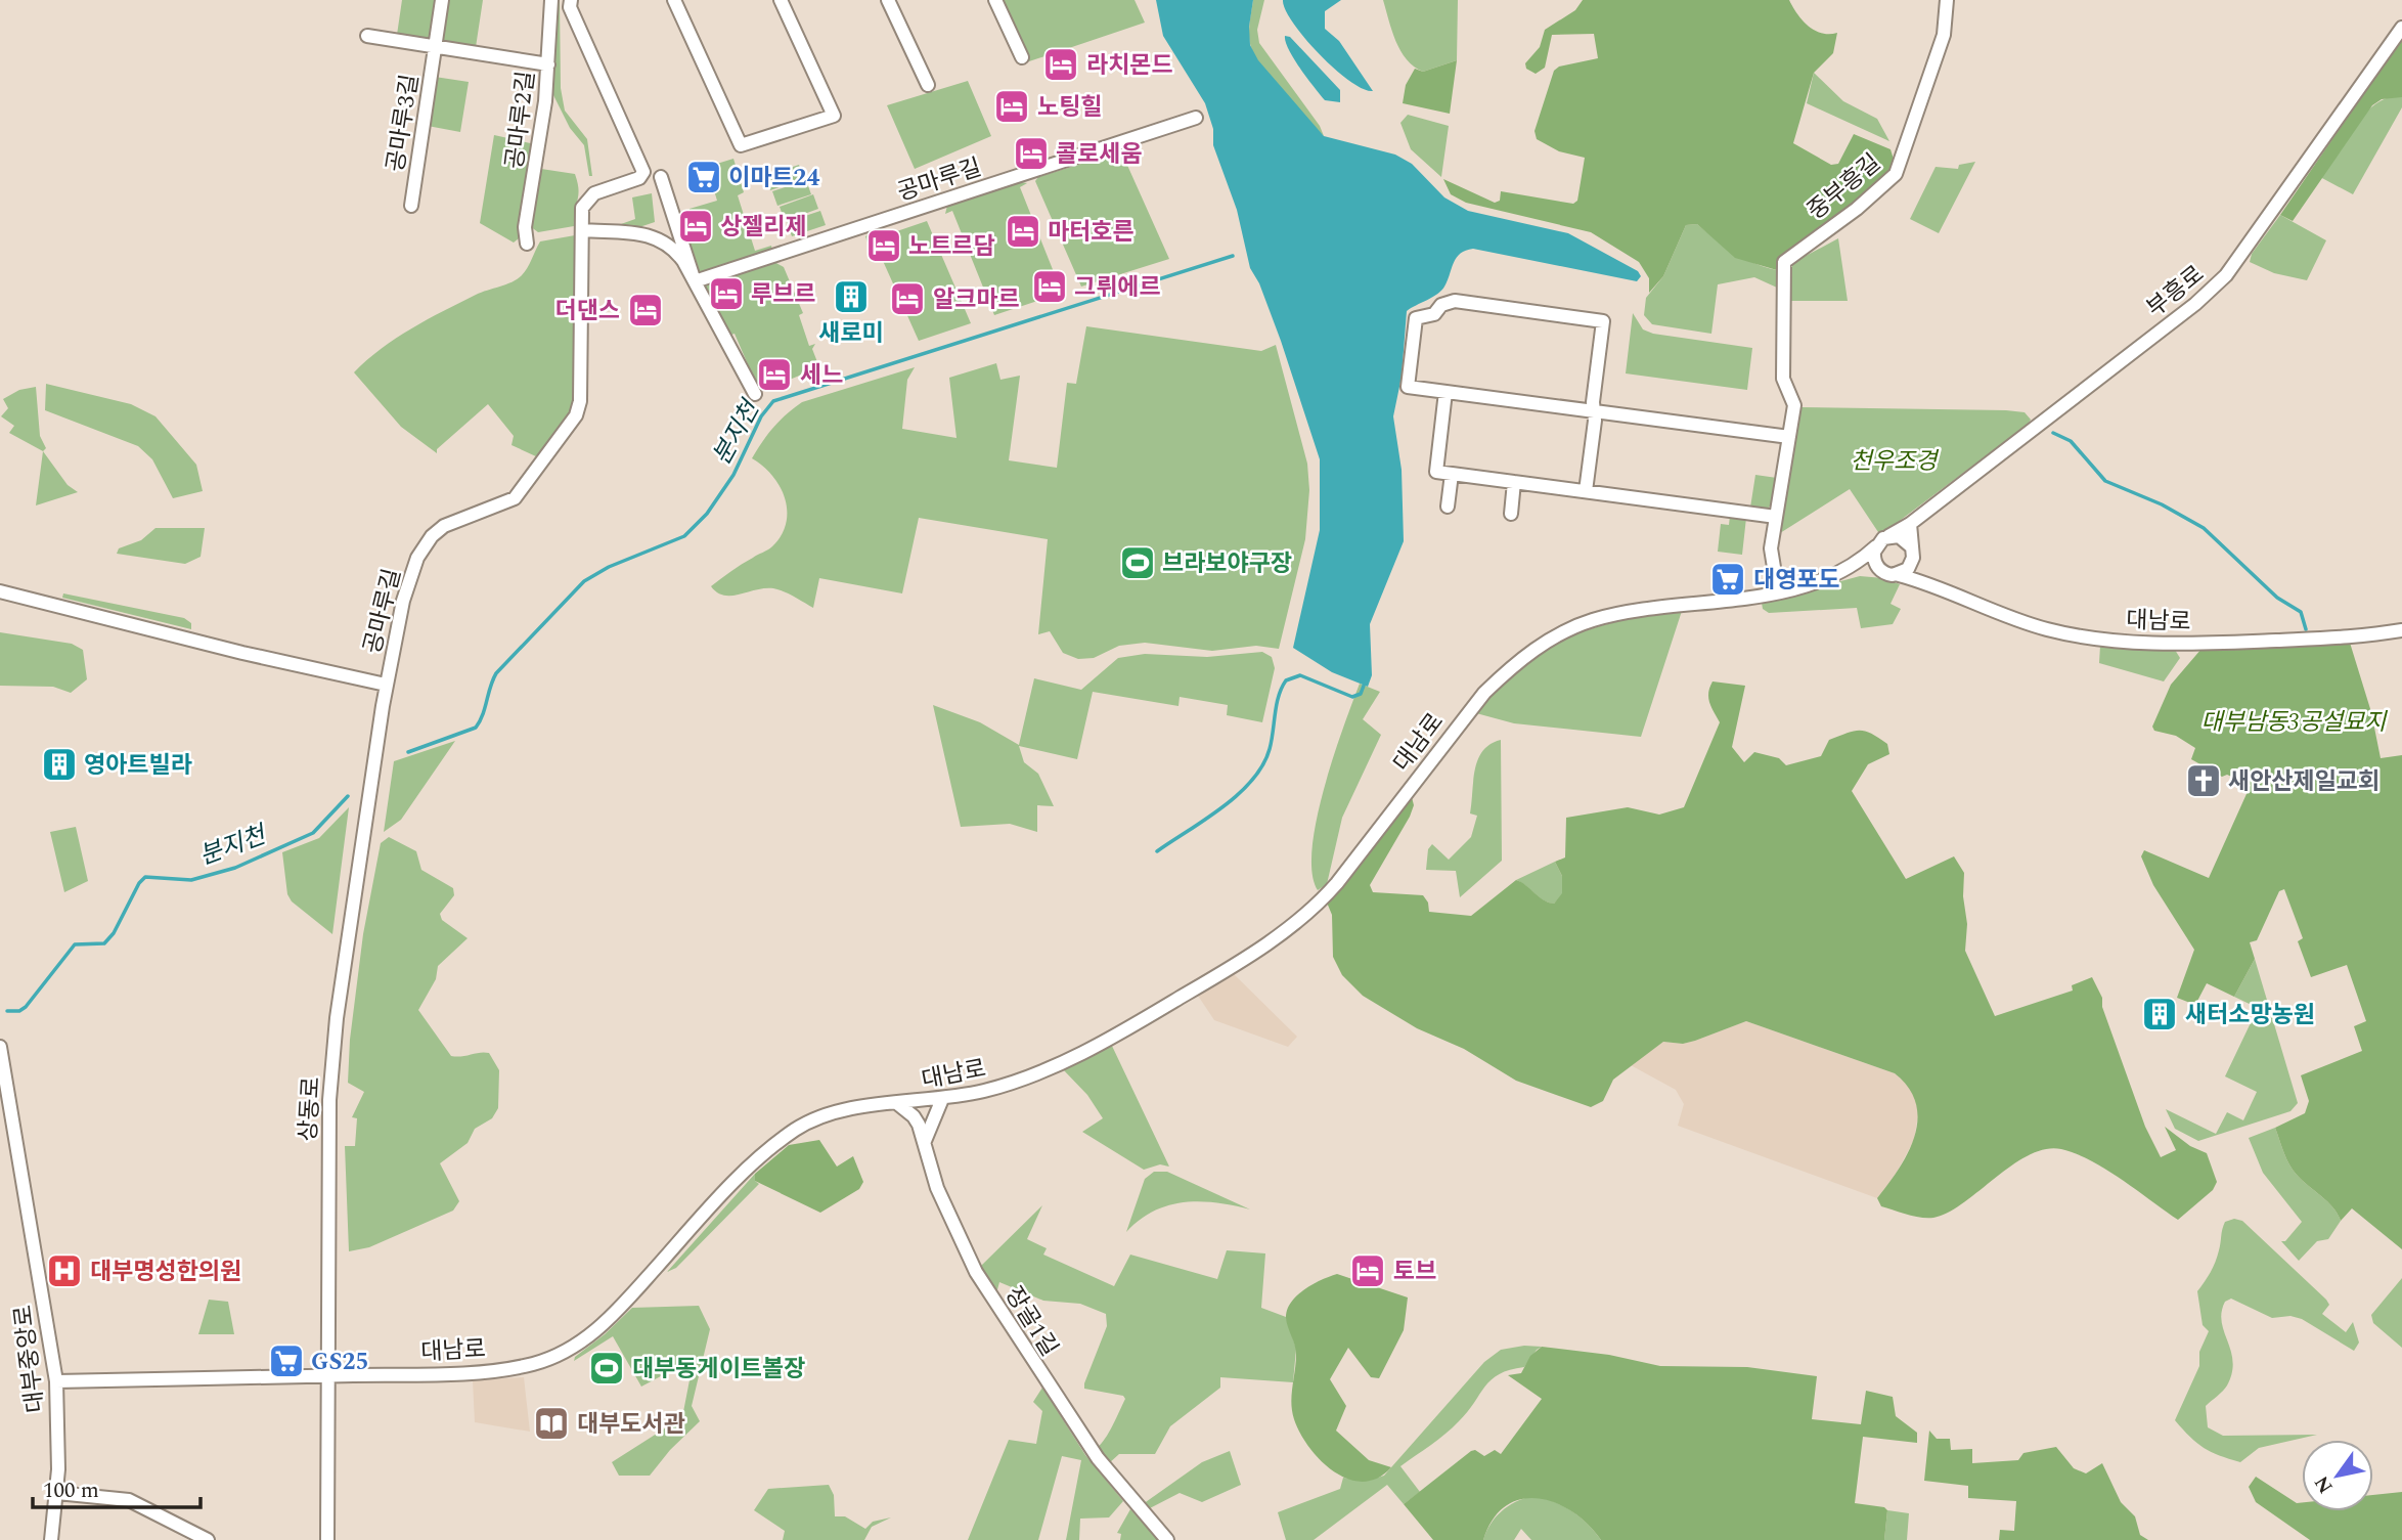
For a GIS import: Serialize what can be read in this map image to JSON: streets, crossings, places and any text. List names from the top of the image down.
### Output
{
  "streets": {
    "street": [
      "공마루2길",
      "공마루3길",
      "공마루길",
      "중부흥길",
      "부흥로",
      "대남로",
      "상동로",
      "장골1길",
      "대부중앙로"
    ]
  },
  "crossings": [
    ["공마루2길", "공마루3길"],
    ["공마루길", "상동로"],
    ["부흥로", "대남로"],
    ["대남로", "상동로"],
    ["대남로", "장골1길"],
    ["대남로", "대부중앙로"]
  ],
  "water": ["분지천"],
  "parks": ["천우조경", "대부남동3공설묘지"],
  "places": {
    "hotel": [
      "라치몬드",
      "노팅힐",
      "콜로세움",
      "상젤리제",
      "마터호른",
      "노트르담",
      "그뤼에르",
      "루브르",
      "알크마르",
      "더댄스",
      "세느",
      "토브"
    ],
    "supermarket": ["이마트24", "대영포도", "GS25"],
    "building": ["새로미", "영아트빌라", "새터소망농원"],
    "sports": ["브라보야구장", "대부동게이트볼장"],
    "church": ["새안산제일교회"],
    "hospital": ["대부명성한의원"],
    "library": ["대부도서관"]
  },
  "scale_bar": "100 m",
  "north": "bottom left"
}
